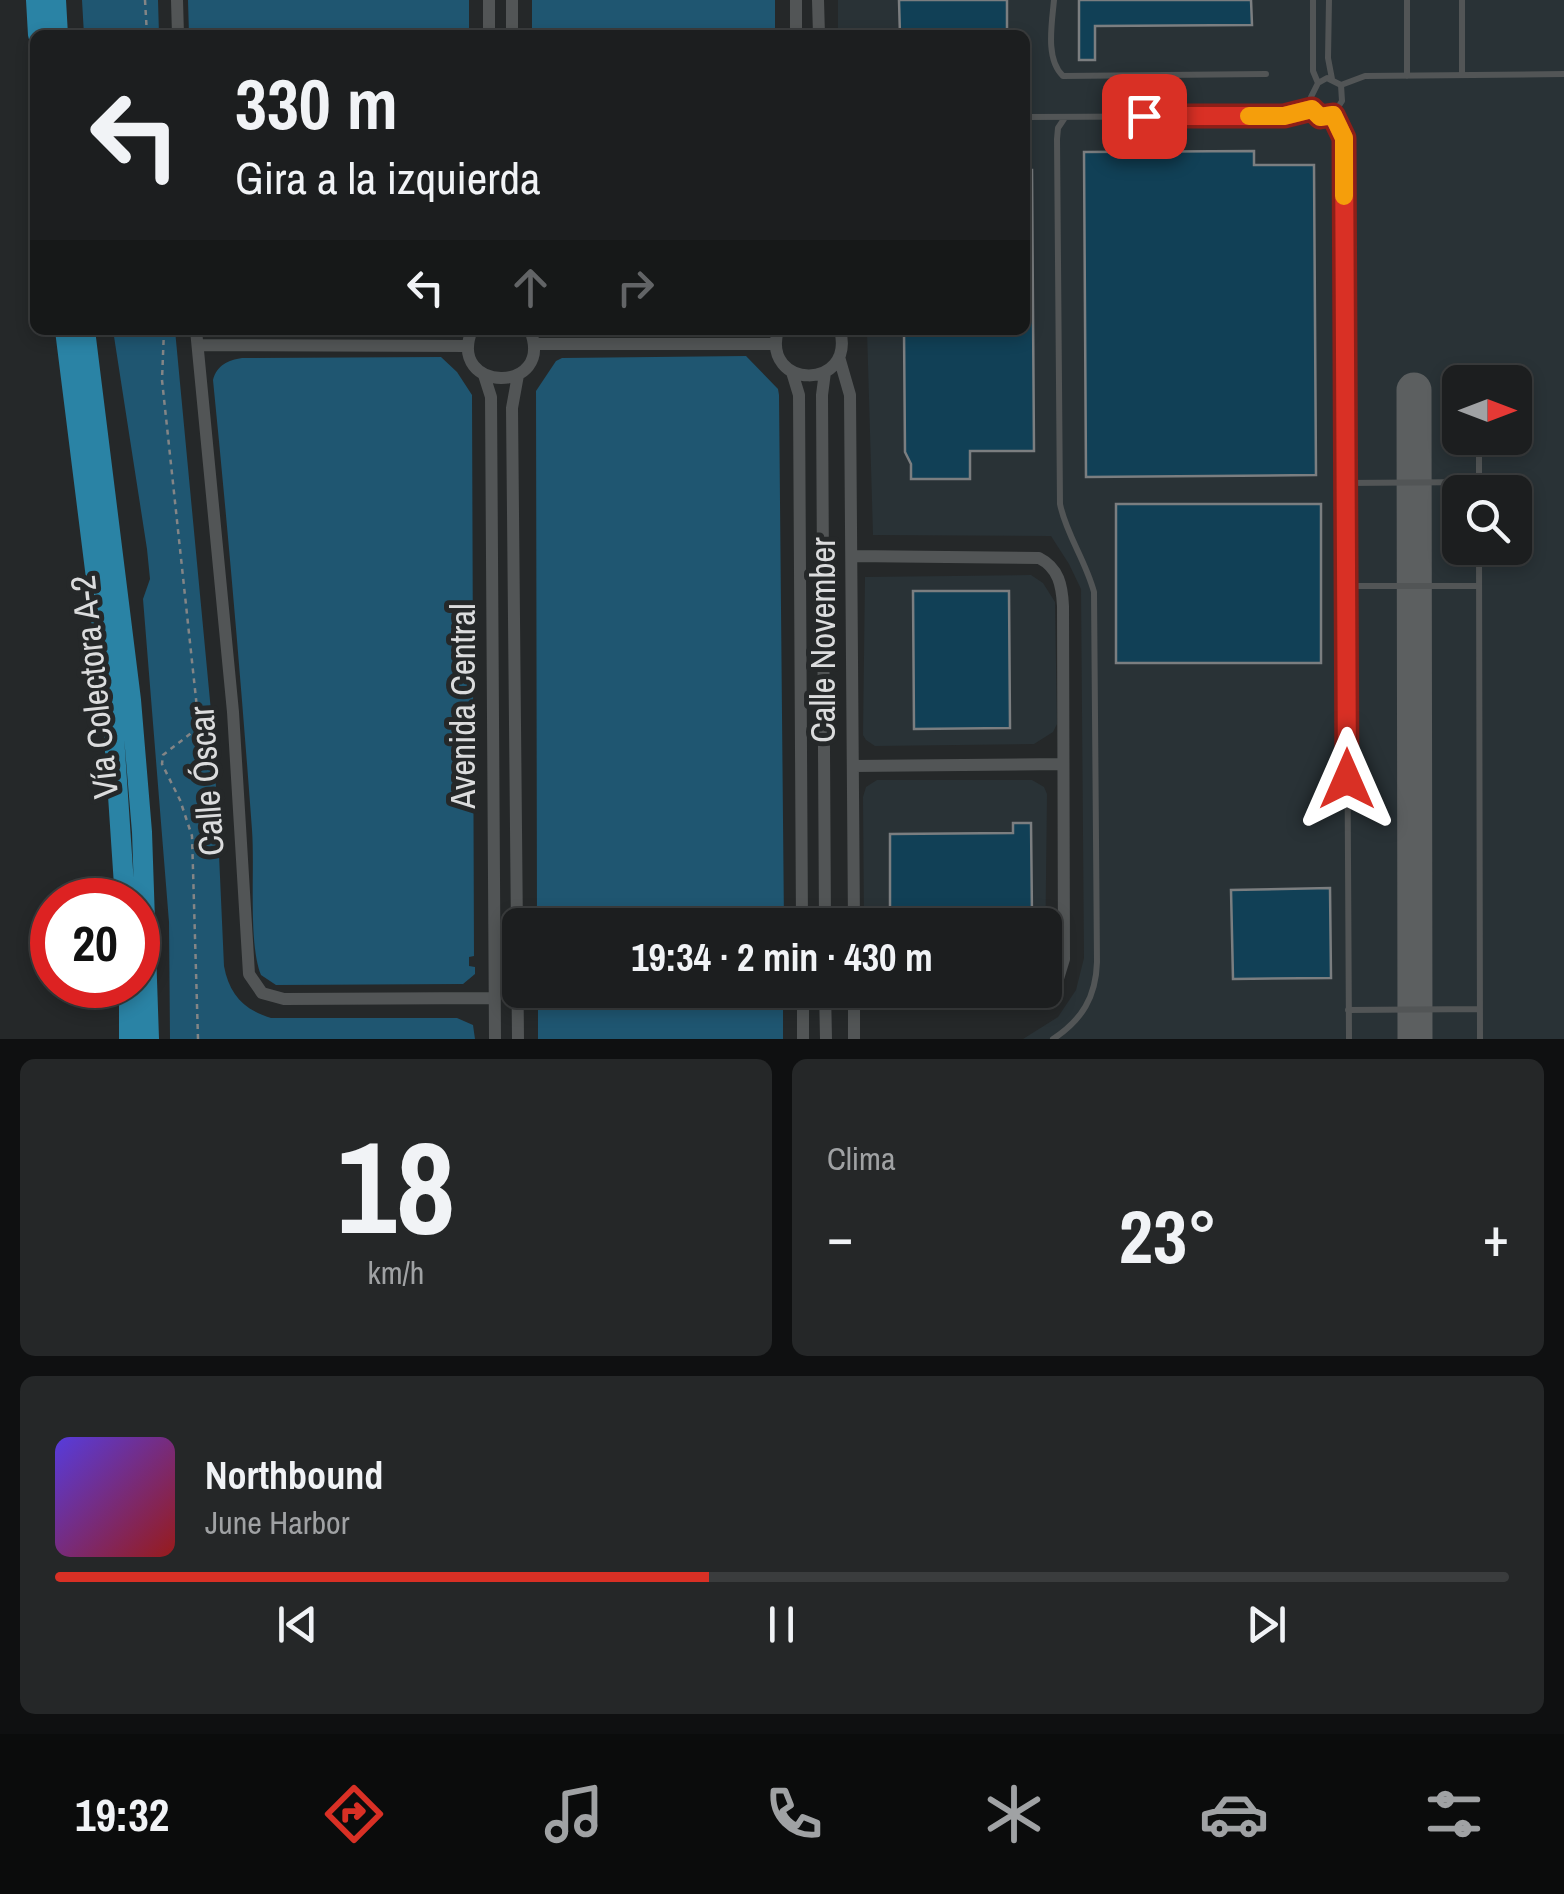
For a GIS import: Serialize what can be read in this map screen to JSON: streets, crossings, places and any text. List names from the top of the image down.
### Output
{
  "streets": {
    "main road": ["Vía Colectora A-2"],
    "street": ["Calle November", "Avenida Central", "Calle Óscar"]
  },
  "crossings": [
    ["Avenida Central", "Calle Óscar"]
  ],
  "north": "right",
  "page": {
    "turn": ["330 m", "Gira a la izquierda"],
    "limit": "20",
    "trip": "19:34 · 2 min · 430 m",
    "tile": [
      ["18", "km/h"],
      "Clima"
    ],
    "heat": ["−", "23°", "+"],
    "song": ["Northbound", "June Harbor"],
    "tabs": "19:32"
  }
}
